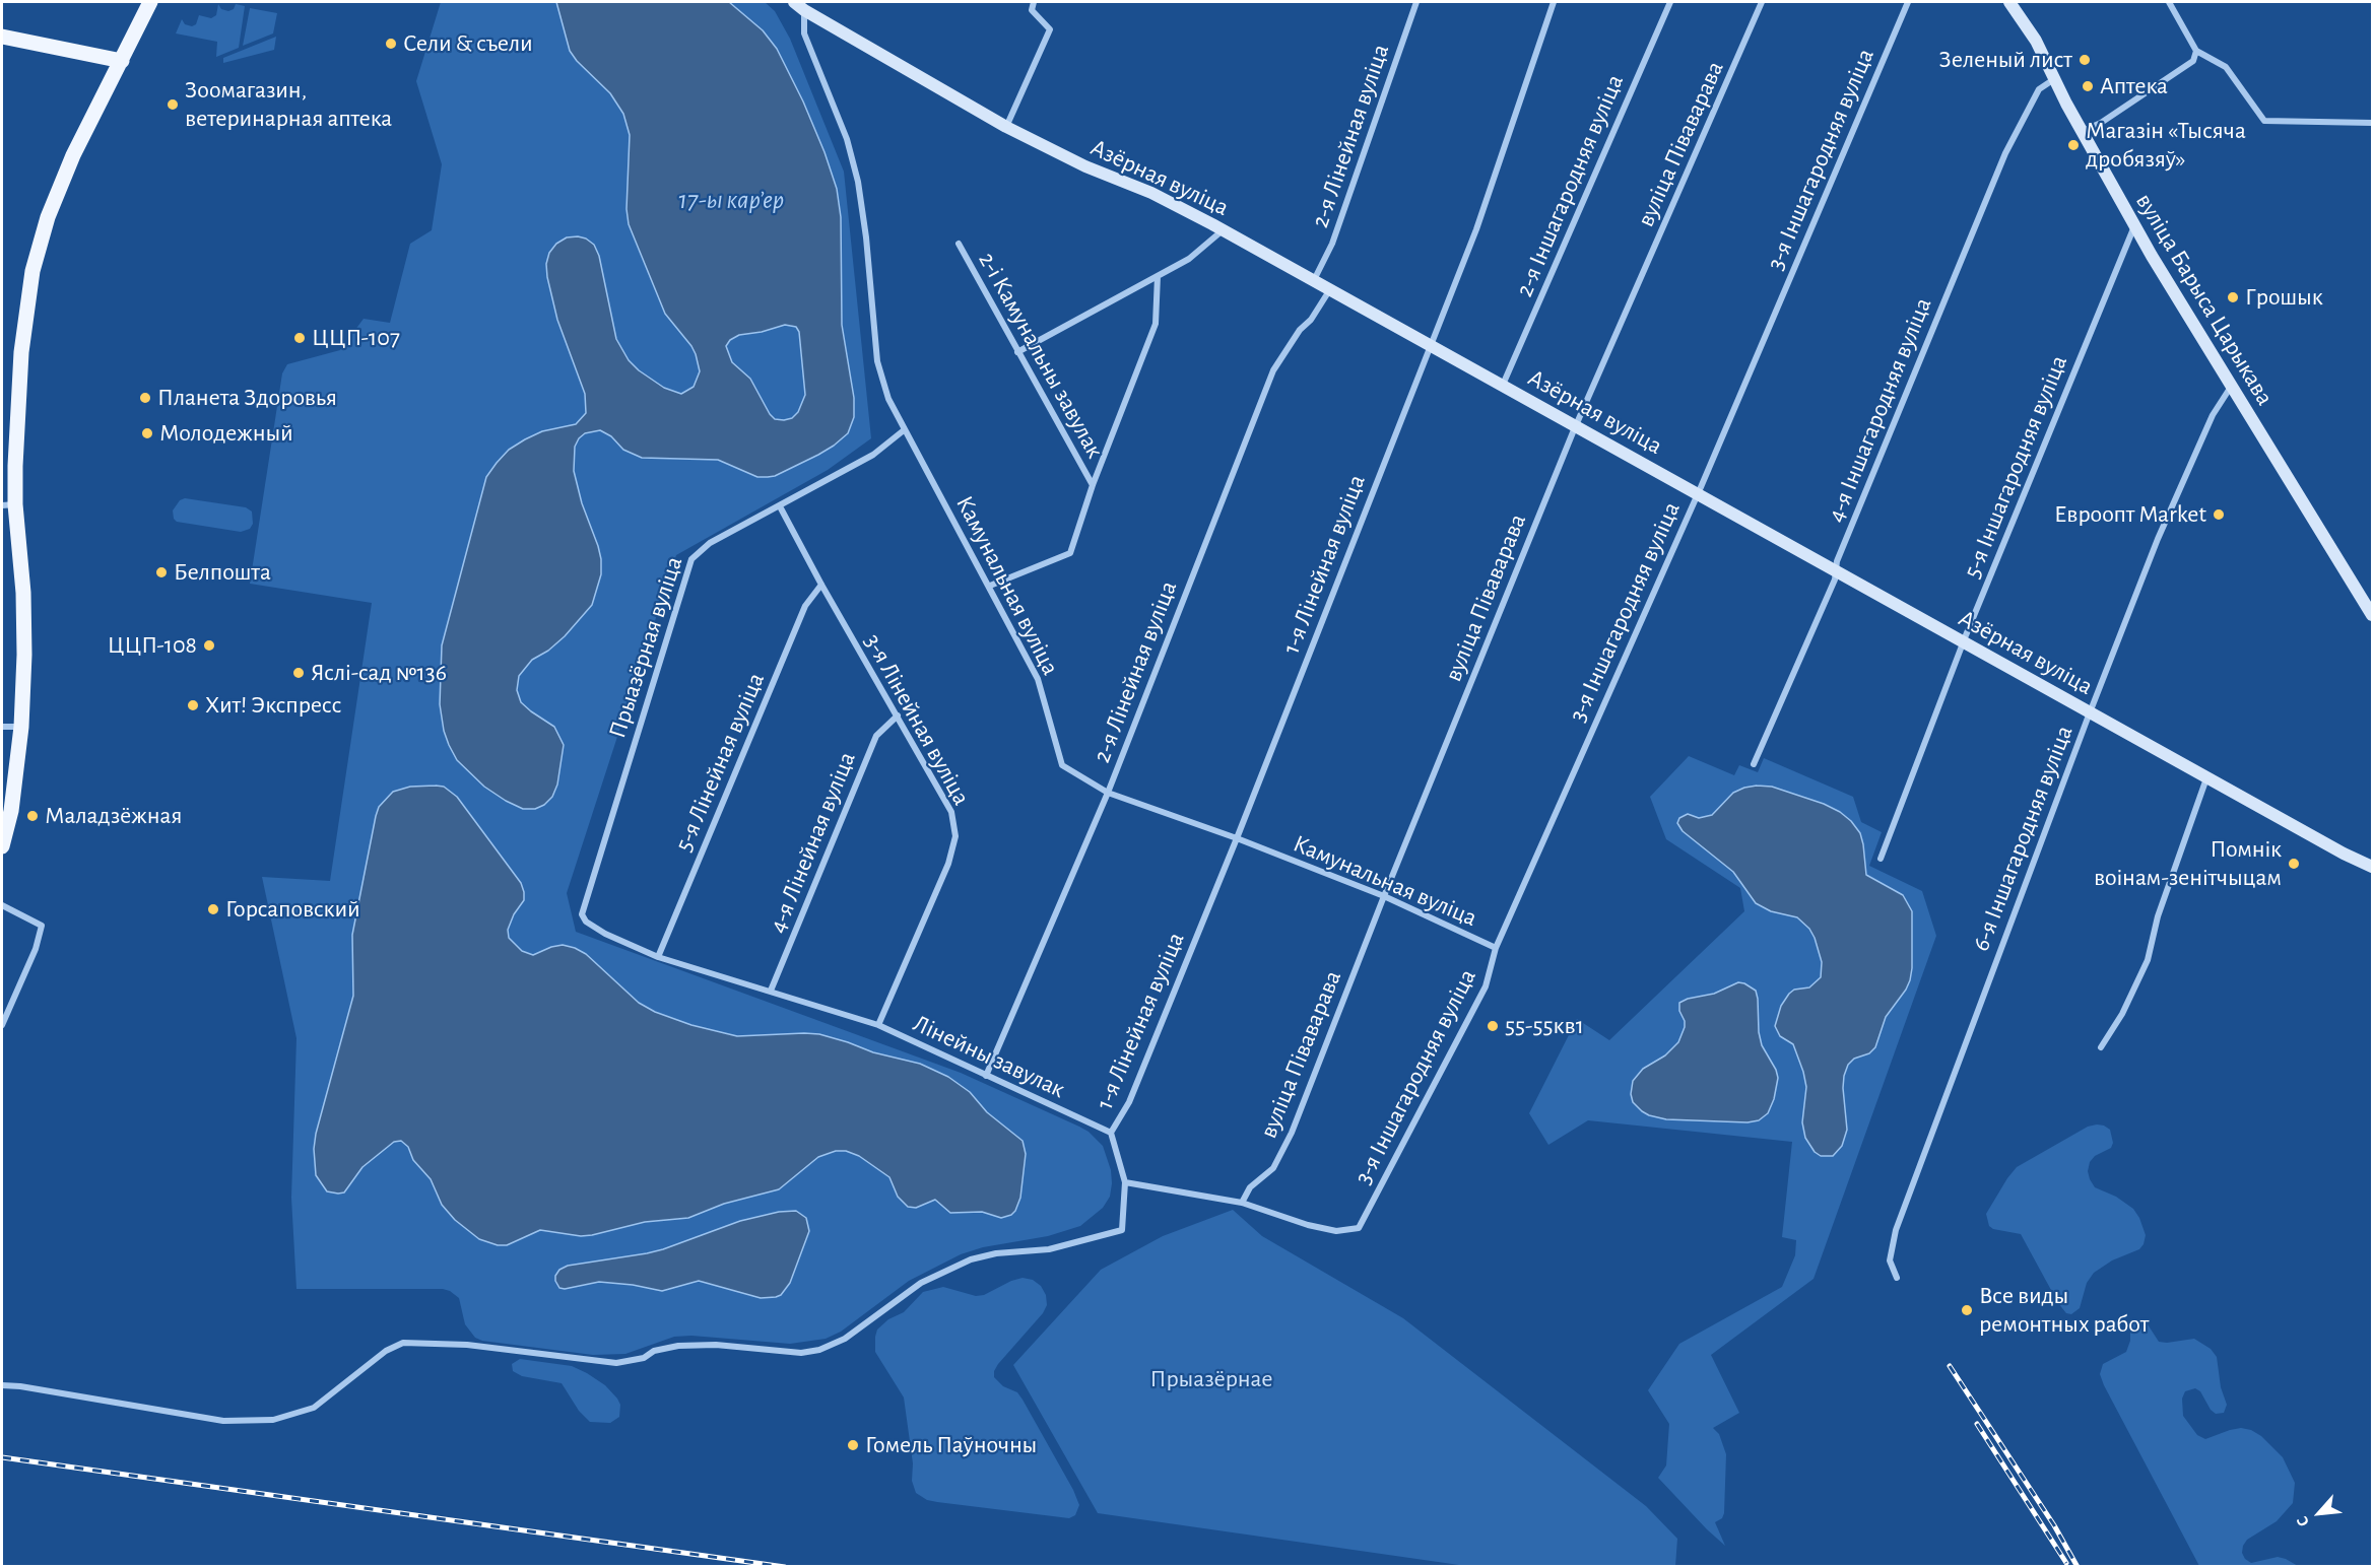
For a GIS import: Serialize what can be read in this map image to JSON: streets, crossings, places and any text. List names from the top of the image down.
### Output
{
  "streets": {
    "street": [
      "2-я Лінейная вуліца",
      "вуліца Піваварава",
      "3-я Іншагародняя вуліца",
      "Азёрная вуліца",
      "2-я Іншагародняя вуліца",
      "вуліца Барыса Царыкава",
      "2-і Камунальны завулак",
      "4-я Іншагародняя вуліца",
      "5-я Іншагародняя вуліца",
      "1-я Лінейная вуліца",
      "Камунальная вуліца",
      "Прыазёрная вуліца",
      "3-я Лінейная вуліца",
      "5-я Лінейная вуліца",
      "6-я Іншагародняя вуліца",
      "4-я Лінейная вуліца",
      "Лінейны завулак"
    ]
  },
  "crossings": [
    ["2-я Лінейная вуліца", "Азёрная вуліца"],
    ["2-я Лінейная вуліца", "Камунальная вуліца"],
    ["2-я Лінейная вуліца", "Лінейны завулак"],
    ["вуліца Піваварава", "3-я Іншагародняя вуліца"],
    ["вуліца Піваварава", "Азёрная вуліца"],
    ["вуліца Піваварава", "Камунальная вуліца"],
    ["3-я Іншагародняя вуліца", "Азёрная вуліца"],
    ["3-я Іншагародняя вуліца", "Камунальная вуліца"],
    ["Азёрная вуліца", "2-я Іншагародняя вуліца"],
    ["Азёрная вуліца", "4-я Іншагародняя вуліца"],
    ["Азёрная вуліца", "5-я Іншагародняя вуліца"],
    ["Азёрная вуліца", "1-я Лінейная вуліца"],
    ["Азёрная вуліца", "Камунальная вуліца"],
    ["Азёрная вуліца", "6-я Іншагародняя вуліца"],
    ["вуліца Барыса Царыкава", "4-я Іншагародняя вуліца"],
    ["вуліца Барыса Царыкава", "5-я Іншагародняя вуліца"],
    ["вуліца Барыса Царыкава", "6-я Іншагародняя вуліца"],
    ["1-я Лінейная вуліца", "Камунальная вуліца"],
    ["1-я Лінейная вуліца", "Лінейны завулак"],
    ["Камунальная вуліца", "Прыазёрная вуліца"],
    ["Прыазёрная вуліца", "3-я Лінейная вуліца"],
    ["Прыазёрная вуліца", "Лінейны завулак"],
    ["3-я Лінейная вуліца", "5-я Лінейная вуліца"],
    ["3-я Лінейная вуліца", "4-я Лінейная вуліца"],
    ["3-я Лінейная вуліца", "Лінейны завулак"],
    ["5-я Лінейная вуліца", "Лінейны завулак"],
    ["4-я Лінейная вуліца", "Лінейны завулак"]
  ],
  "water": ["17-ы кар’ер"],
  "parks": ["Прыазёрнае"],
  "places": [
    "Сели & съели",
    "Зеленый лист",
    "Аптека",
    "Зоомагазин, ветеринарная аптека",
    "Магазін «Тысяча дробязяў»",
    "Грошык",
    "ЦЦП-107",
    "Планета Здоровья",
    "Молодежный",
    "Евроопт Market",
    "Белпошта",
    "ЦЦП-108",
    "Яслі-сад №136",
    "Хит! Экспресс",
    "Маладзёжная",
    "Помнік воінам-зенітчыцам",
    "Горсаповский",
    "55-55кв1",
    "Все виды ремонтных работ",
    "Гомель Паўночны"
  ],
  "north": "bottom left"
}
